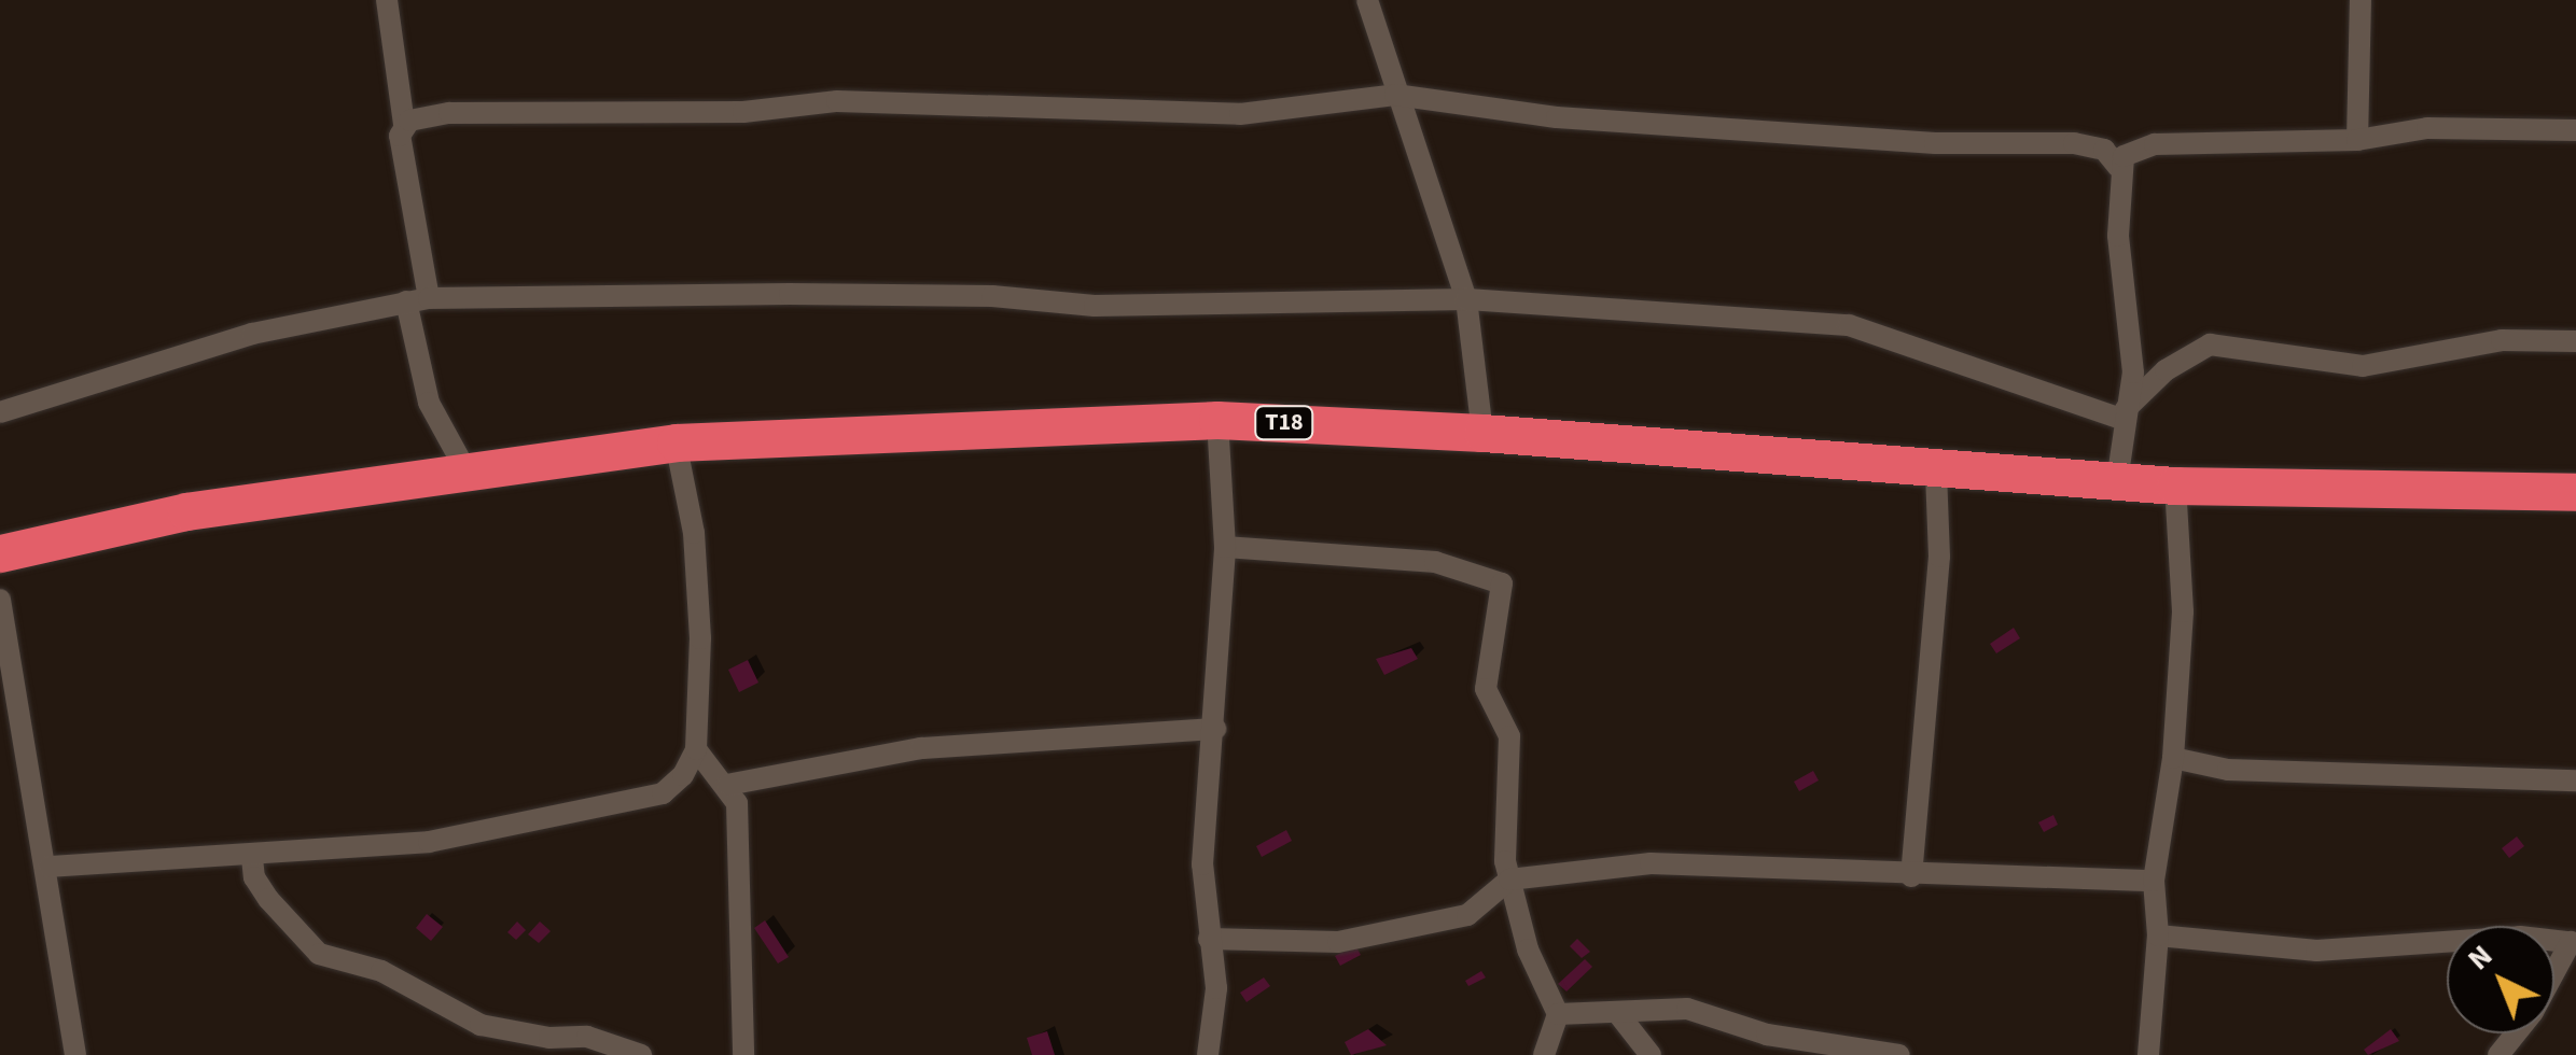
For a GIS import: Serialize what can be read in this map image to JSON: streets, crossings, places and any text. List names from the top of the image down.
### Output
{
  "streets": {
    "highway": ["T18"]
  },
  "north": "top left"
}
